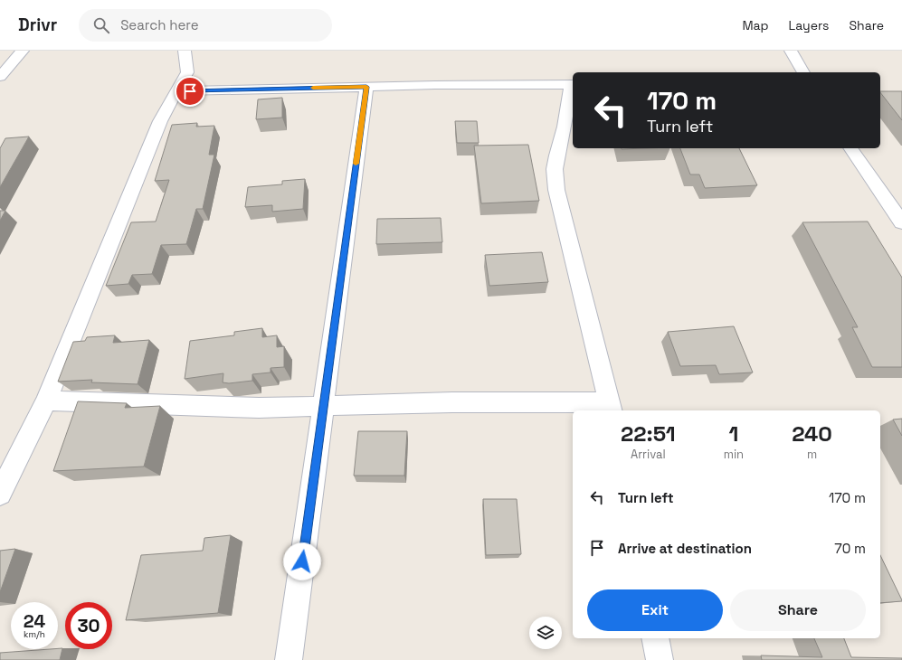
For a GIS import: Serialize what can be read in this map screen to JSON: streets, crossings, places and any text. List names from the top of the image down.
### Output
{
  "page": {
    "header": "Drivr",
    "search": "Search here",
    "nav": ["Map", "Layers", "Share"],
    "turn": ["170 m", "Turn left"],
    "eta": [
      "22:51",
      "Arrival",
      "1",
      "min",
      "240",
      "m"
    ],
    "list": [
      {
        "name": "Turn left",
        "value": "170 m"
      },
      {
        "name": "Arrive at destination",
        "value": "70 m"
      }
    ],
    "buttons": ["Exit", "Share"],
    "speed": "24 km/h",
    "limit": "30"
  }
}
